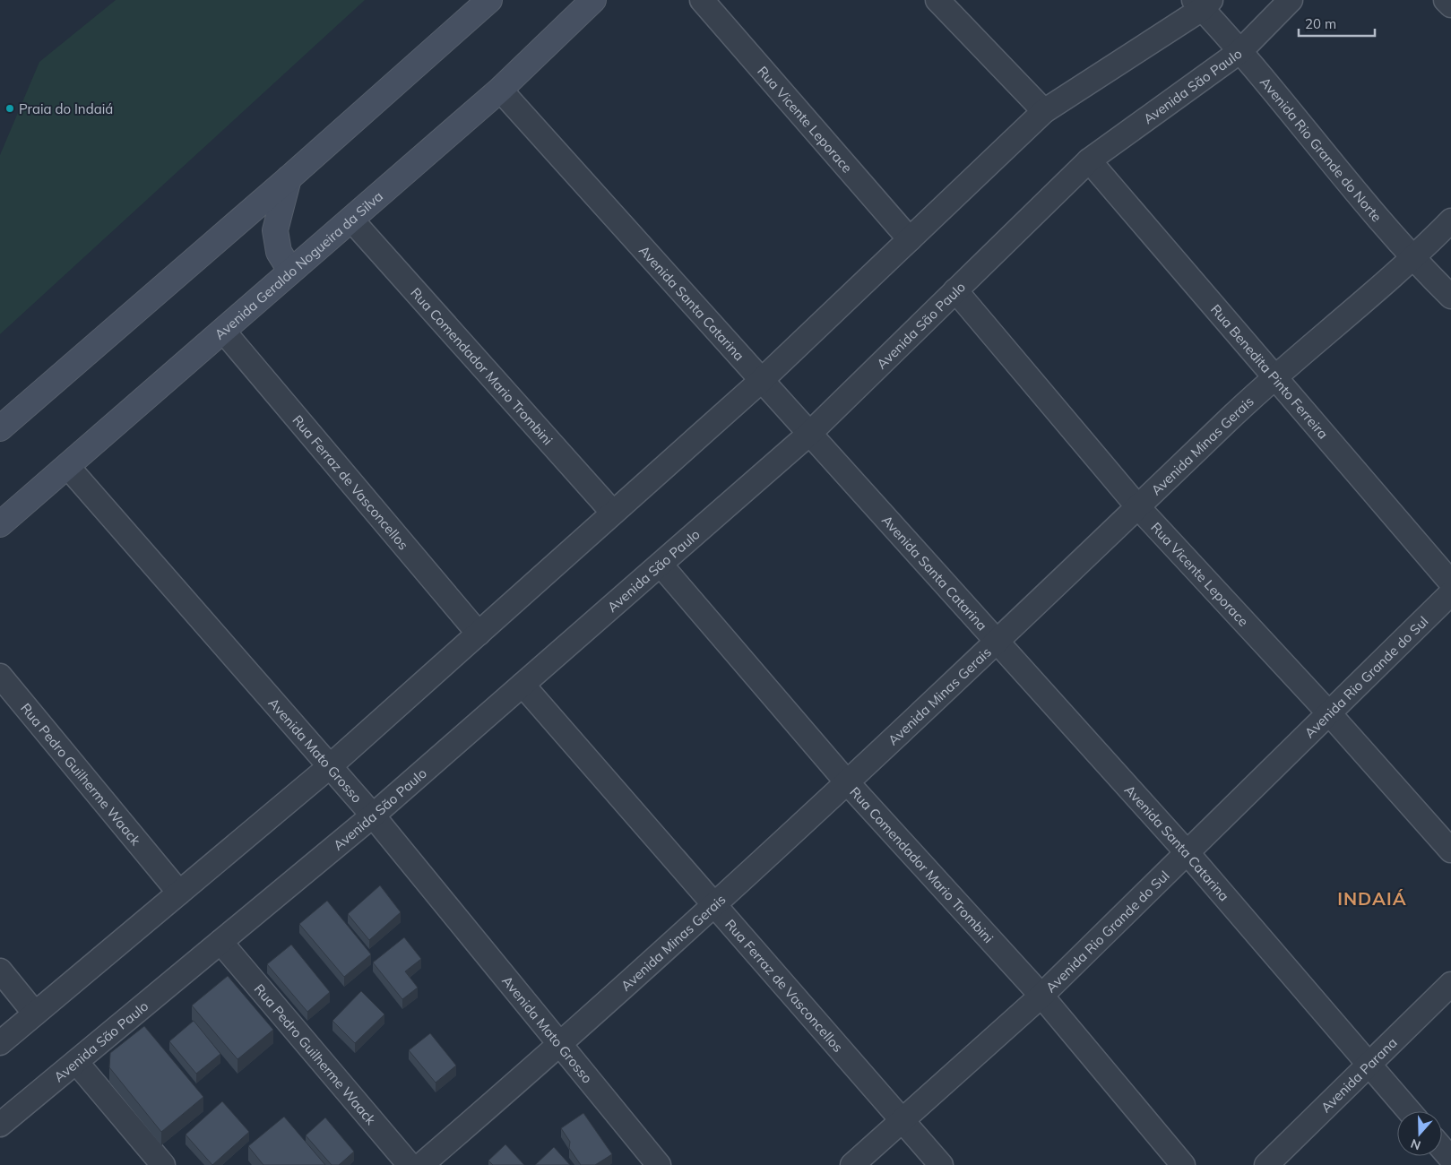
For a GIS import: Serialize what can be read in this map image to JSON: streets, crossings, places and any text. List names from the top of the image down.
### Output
{
  "streets": {
    "main road": ["Avenida Geraldo Nogueira da Silva"],
    "street": [
      "Avenida São Paulo",
      "Rua Vicente Leporace",
      "Avenida Rio Grande do Norte",
      "Avenida Santa Catarina",
      "Rua Comendador Mario Trombini",
      "Rua Benedita Pinto Ferreira",
      "Avenida Minas Gerais",
      "Rua Ferraz de Vasconcellos",
      "Avenida Rio Grande do Sul",
      "Avenida Mato Grosso",
      "Rua Pedro Guilherme Waack",
      "Avenida Parana"
    ]
  },
  "crossings": [
    ["Avenida São Paulo", "Rua Vicente Leporace"],
    ["Avenida São Paulo", "Avenida Rio Grande do Norte"],
    ["Avenida São Paulo", "Avenida Santa Catarina"],
    ["Avenida São Paulo", "Rua Comendador Mario Trombini"],
    ["Avenida São Paulo", "Rua Benedita Pinto Ferreira"],
    ["Avenida São Paulo", "Rua Ferraz de Vasconcellos"],
    ["Avenida São Paulo", "Avenida Mato Grosso"],
    ["Avenida São Paulo", "Rua Pedro Guilherme Waack"],
    ["Rua Vicente Leporace", "Avenida Minas Gerais"],
    ["Rua Vicente Leporace", "Avenida Rio Grande do Sul"],
    ["Avenida Rio Grande do Norte", "Avenida Minas Gerais"],
    ["Avenida Geraldo Nogueira da Silva", "Avenida Santa Catarina"],
    ["Avenida Geraldo Nogueira da Silva", "Rua Comendador Mario Trombini"],
    ["Avenida Geraldo Nogueira da Silva", "Rua Ferraz de Vasconcellos"],
    ["Avenida Geraldo Nogueira da Silva", "Avenida Mato Grosso"],
    ["Avenida Santa Catarina", "Avenida Minas Gerais"],
    ["Avenida Santa Catarina", "Avenida Rio Grande do Sul"],
    ["Avenida Santa Catarina", "Avenida Parana"],
    ["Rua Comendador Mario Trombini", "Avenida Minas Gerais"],
    ["Rua Comendador Mario Trombini", "Avenida Rio Grande do Sul"],
    ["Rua Benedita Pinto Ferreira", "Avenida Minas Gerais"],
    ["Avenida Minas Gerais", "Rua Ferraz de Vasconcellos"],
    ["Avenida Minas Gerais", "Avenida Mato Grosso"],
    ["Rua Ferraz de Vasconcellos", "Avenida Rio Grande do Sul"]
  ],
  "districts": ["INDAIÁ"],
  "places": ["Praia do Indaiá"],
  "scale_bar": "20 m",
  "north": "bottom"
}
